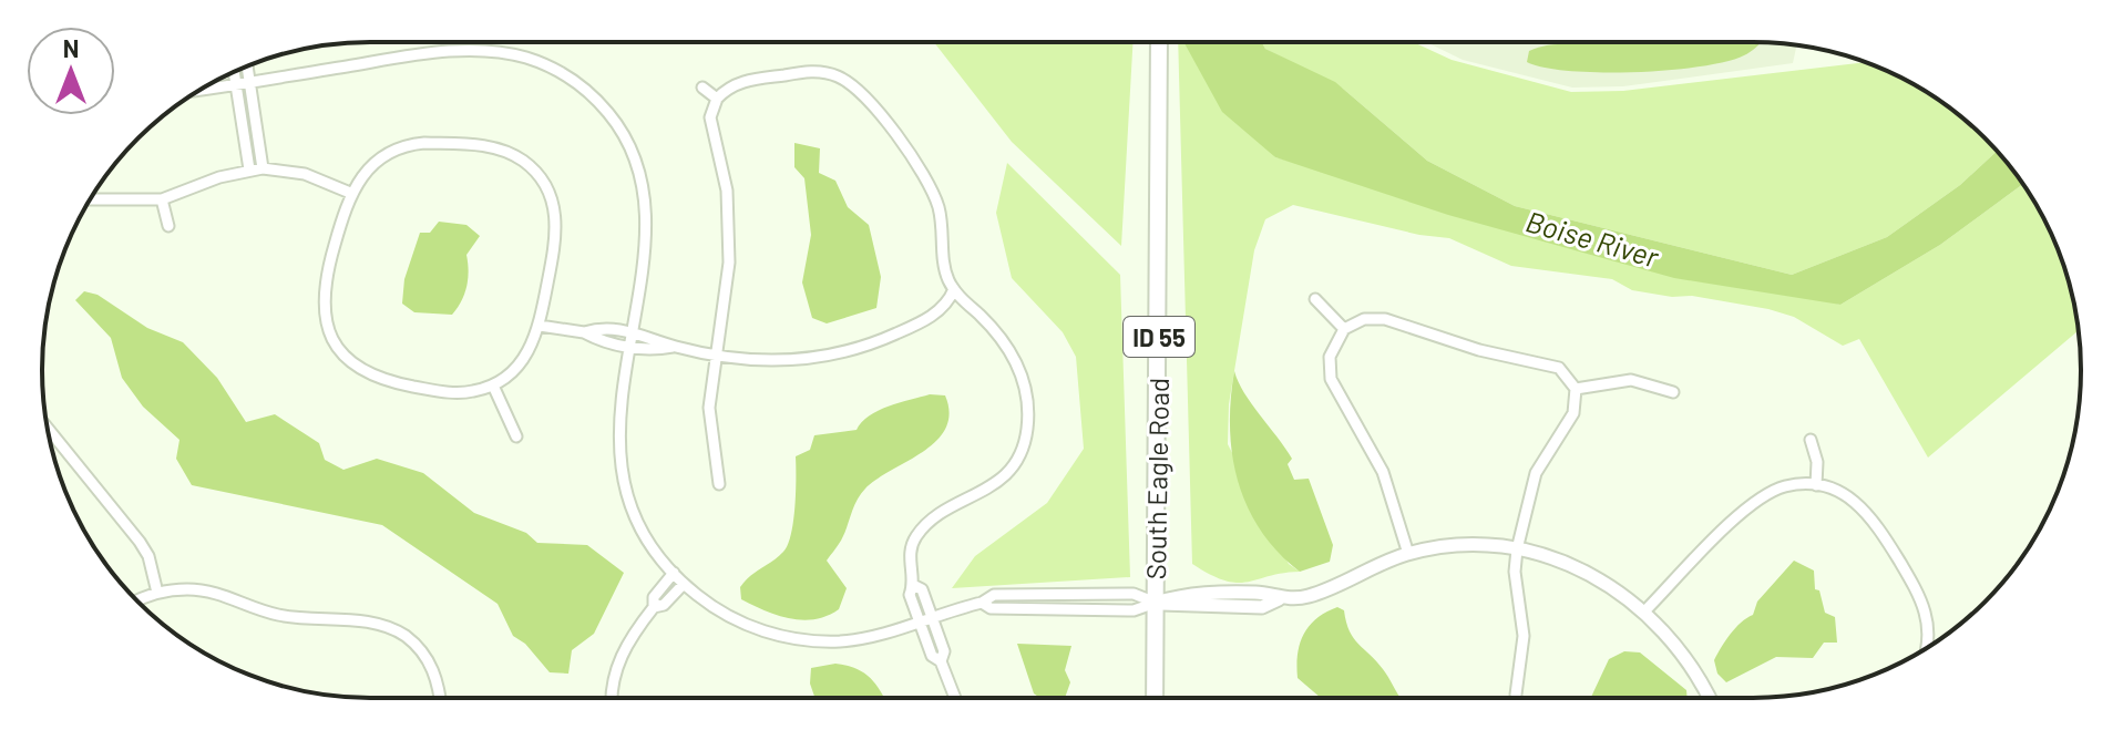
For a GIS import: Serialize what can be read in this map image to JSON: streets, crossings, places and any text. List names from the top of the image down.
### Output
{
  "streets": {
    "highway": ["ID 55", "South Eagle Road"]
  },
  "water": ["Boise River"],
  "north": "top"
}
